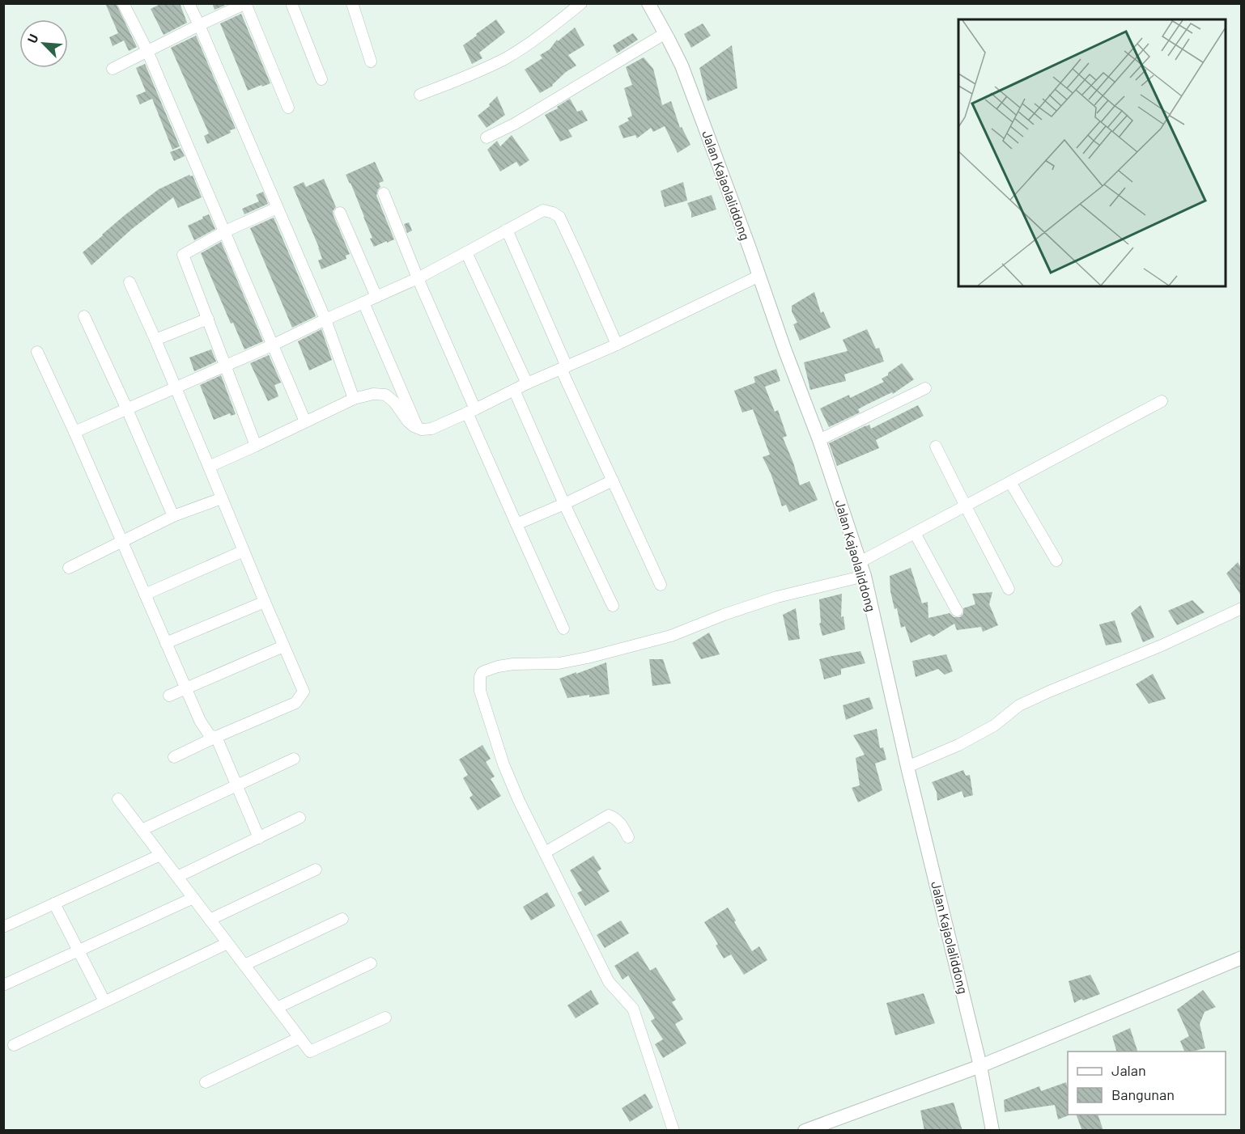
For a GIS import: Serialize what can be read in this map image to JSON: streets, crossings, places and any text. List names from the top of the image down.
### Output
{
  "streets": {
    "street": ["Jalan Kajaolaliddong"]
  },
  "legend": ["Jalan", "Bangunan"],
  "north": "top left"
}
